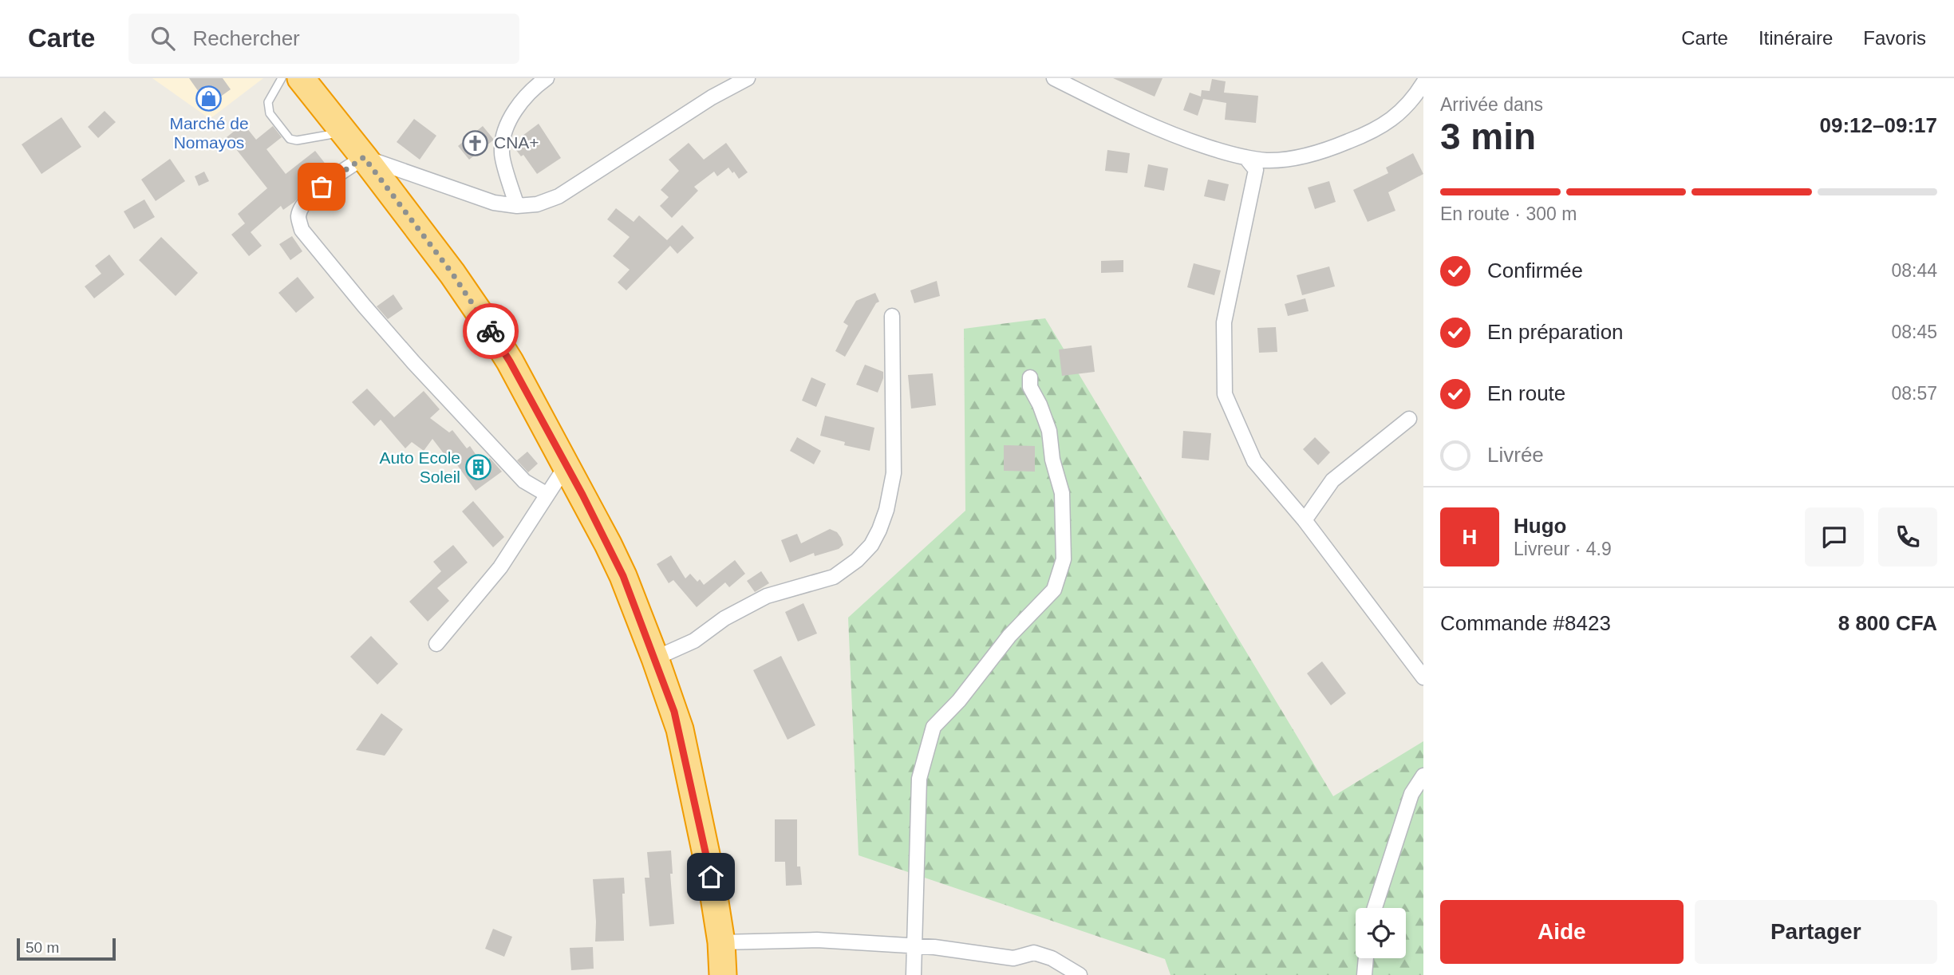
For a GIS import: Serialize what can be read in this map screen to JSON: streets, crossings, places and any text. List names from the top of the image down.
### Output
{
  "places": {
    "shop": ["Marché de Nomayos"],
    "church": ["CNA+"],
    "building": ["Auto Ecole Soleil"]
  },
  "scale_bar": "50 m",
  "page": {
    "header": "Carte",
    "search": "Rechercher",
    "nav": ["Carte", "Itinéraire", "Favoris"],
    "heading": ["3 min", "Arrivée dans", "09:12–09:17"],
    "panel": [
      "Hugo",
      "Livreur · 4.9",
      "Commande #8423",
      "8 800 CFA"
    ],
    "bar": "En route · 300 m",
    "list": [
      ["Confirmée", "08:44"],
      ["En préparation", "08:45"],
      ["En route", "08:57"],
      "Livrée"
    ],
    "round": "H",
    "buttons": ["Aide", "Partager"],
    "scale": "50 m"
  }
}
